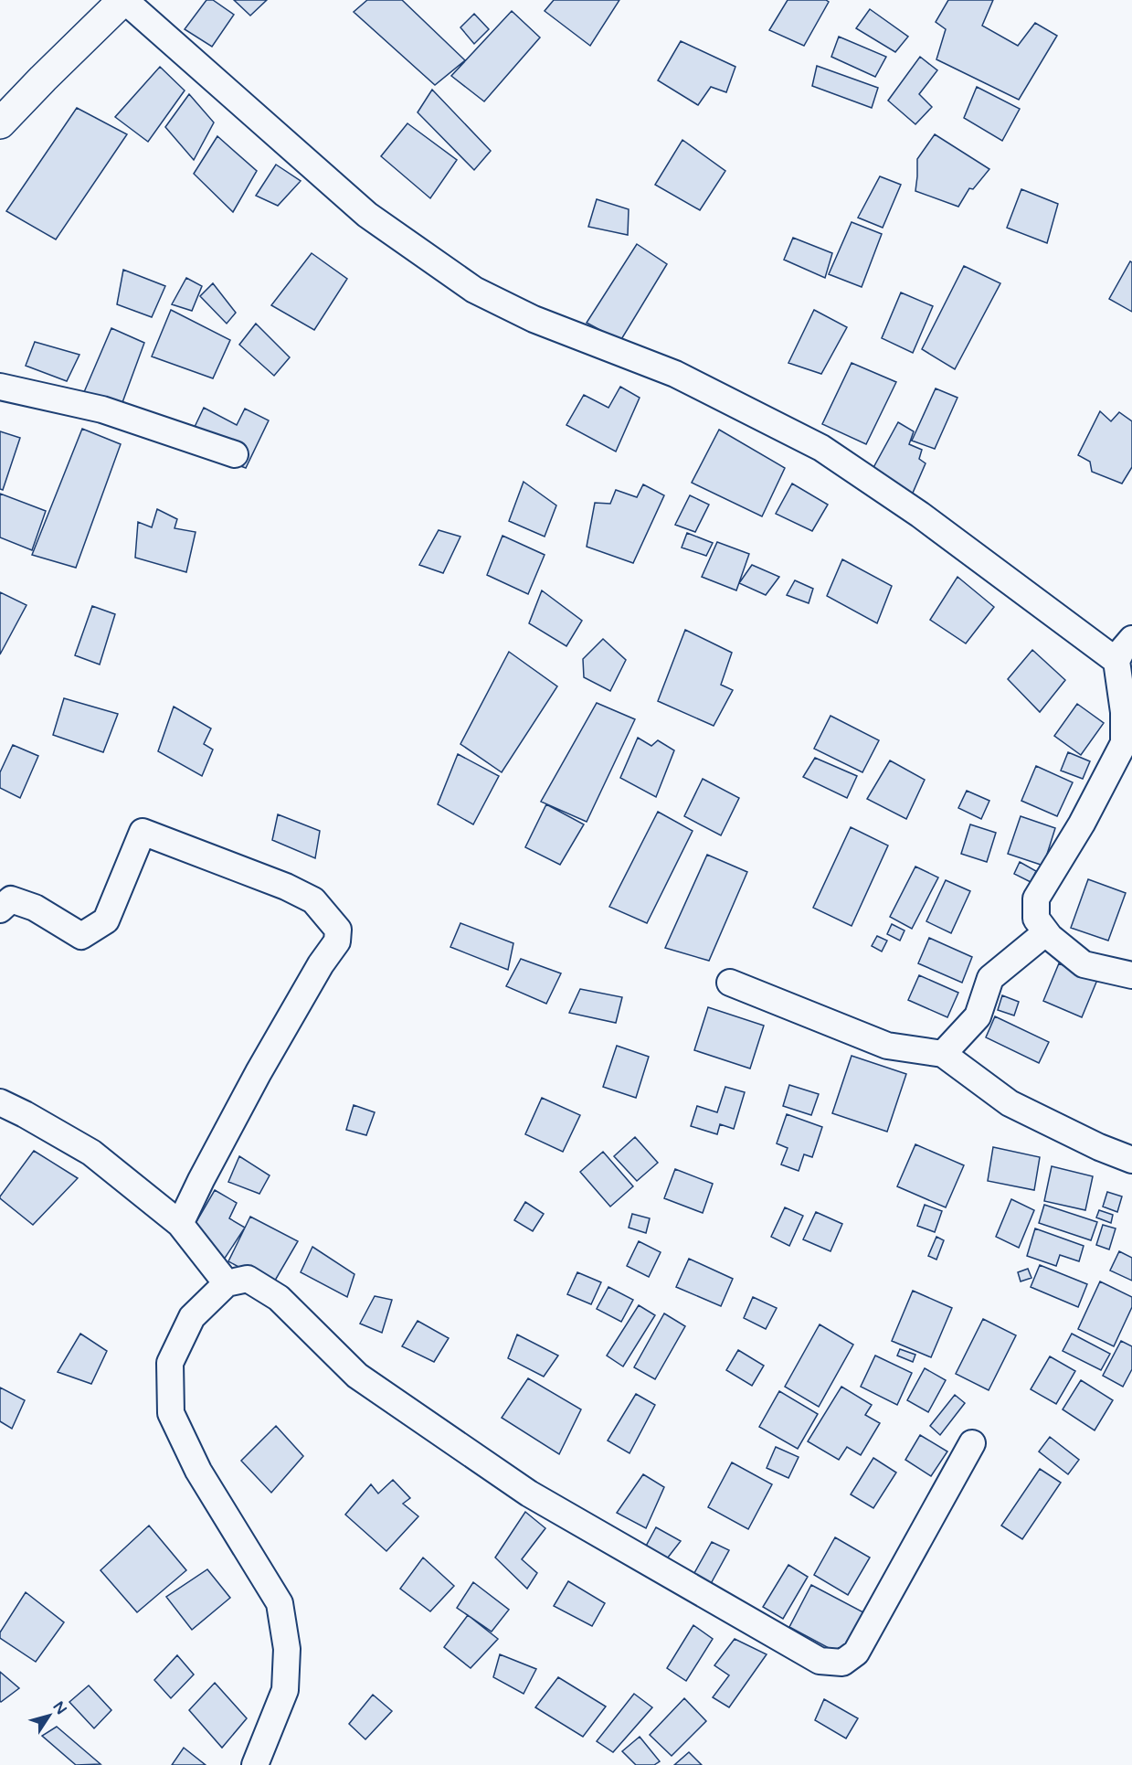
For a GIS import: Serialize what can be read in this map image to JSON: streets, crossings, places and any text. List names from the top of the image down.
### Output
{
  "north": "top right"
}
